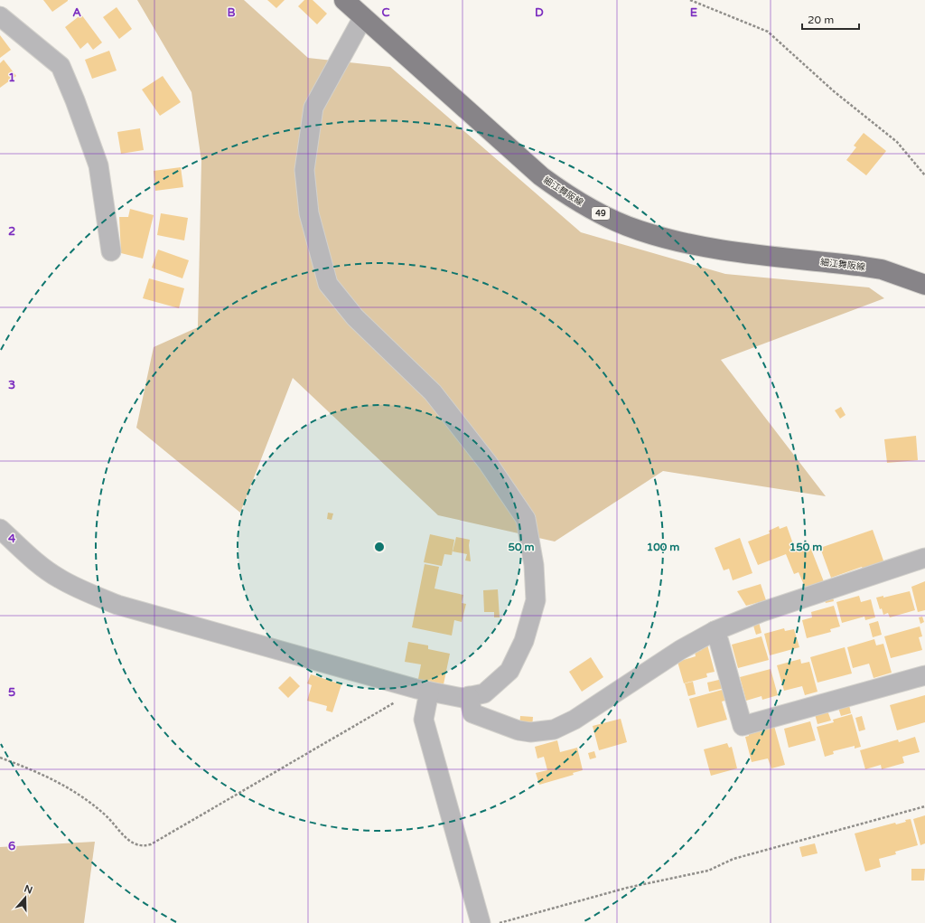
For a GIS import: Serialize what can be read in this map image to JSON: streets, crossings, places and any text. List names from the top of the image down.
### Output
{
  "streets": {
    "main road": ["細江舞阪線", "49"]
  },
  "scale_bar": "20 m",
  "north": "top",
  "grid": {
    "columns": [
      "A",
      "B",
      "C",
      "D",
      "E"
    ],
    "rows": [
      "1",
      "2",
      "3",
      "4",
      "5",
      "6"
    ]
  },
  "rings": ["50 m", "100 m", "150 m"]
}
